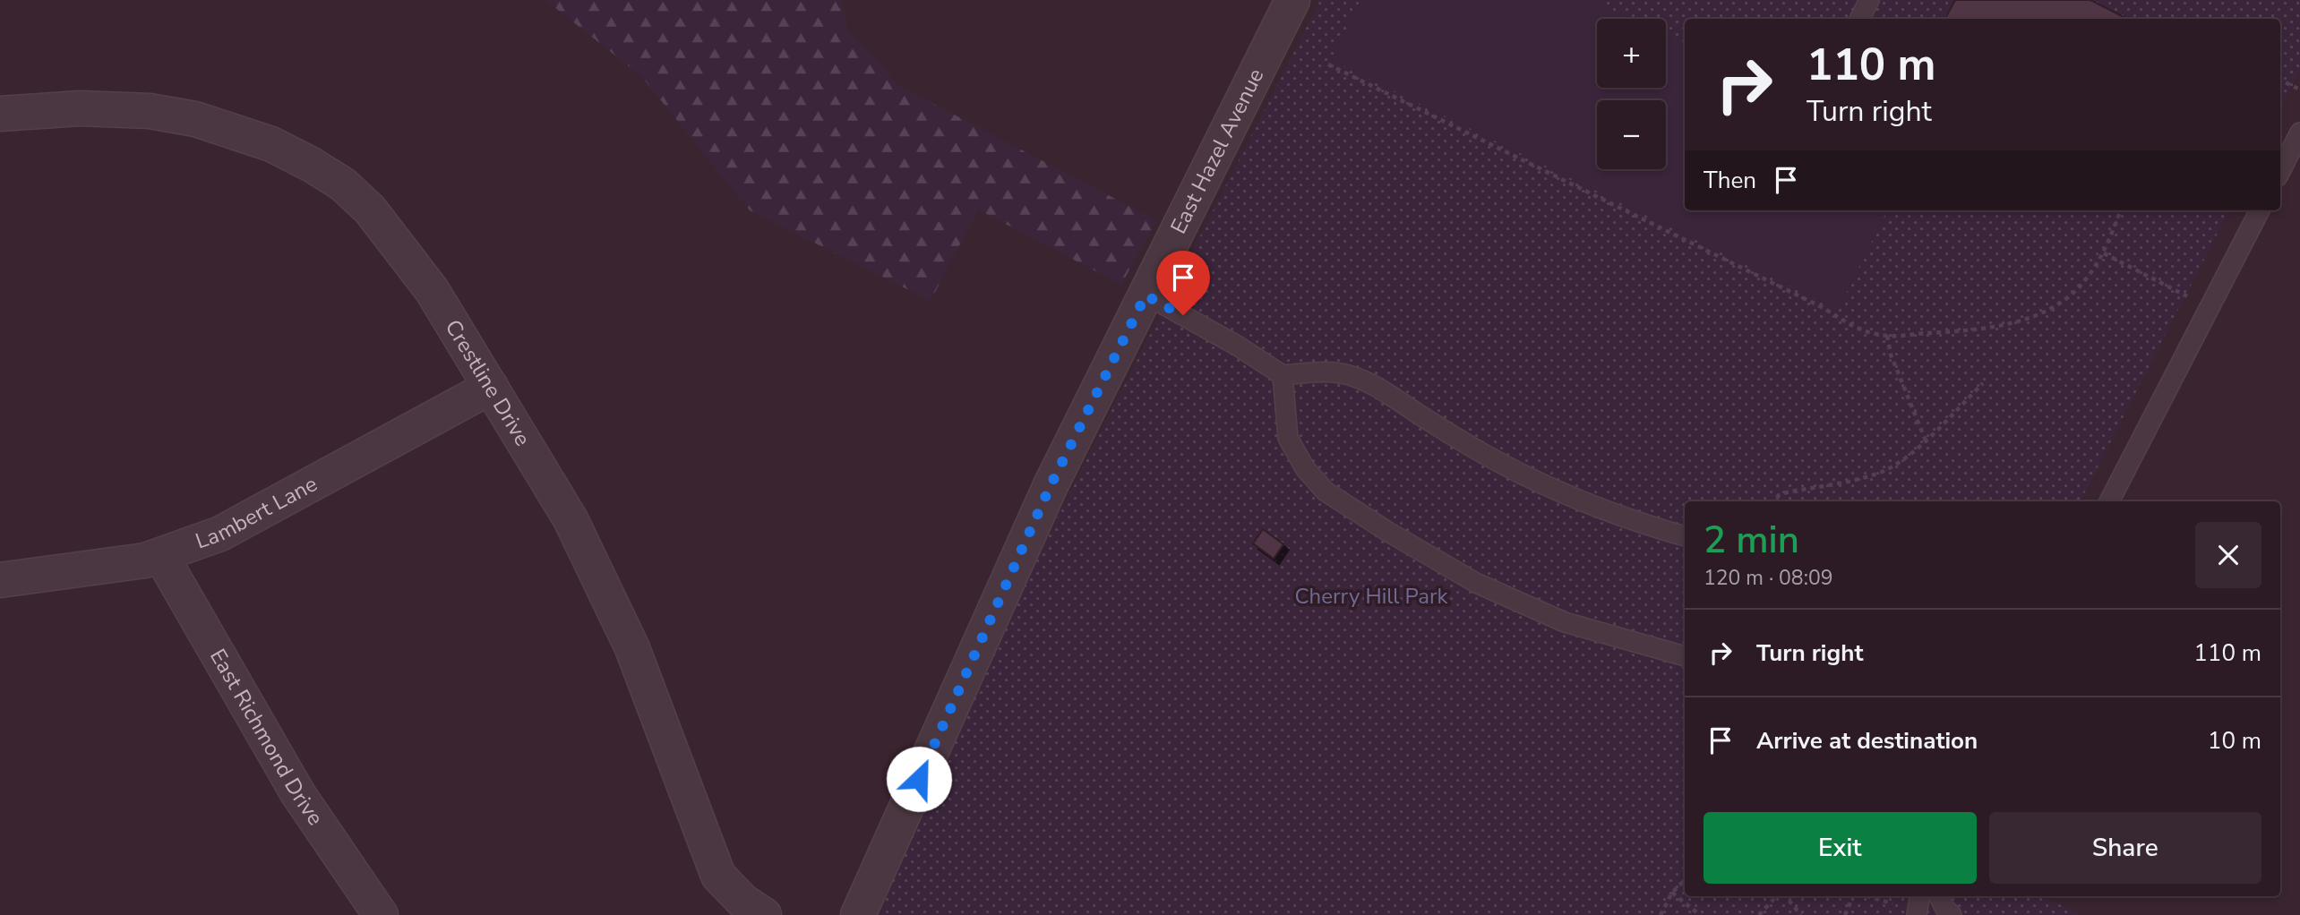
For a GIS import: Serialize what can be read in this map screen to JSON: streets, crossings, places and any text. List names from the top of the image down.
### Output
{
  "streets": {
    "street": [
      "East Hazel Avenue",
      "Crestline Drive",
      "Lambert Lane",
      "East Richmond Drive"
    ]
  },
  "crossings": [
    ["Crestline Drive", "Lambert Lane"],
    ["Lambert Lane", "East Richmond Drive"]
  ],
  "parks": ["Cherry Hill Park"],
  "page": {
    "map_buttons": ["+", "−"],
    "turn": ["110 m", "Turn right"],
    "then": "Then",
    "heading": ["2 min", "120 m · 08:09"],
    "list": [
      {
        "name": "Turn right",
        "value": "110 m"
      },
      {
        "name": "Arrive at destination",
        "value": "10 m"
      }
    ],
    "buttons": ["Exit", "Share"]
  }
}
